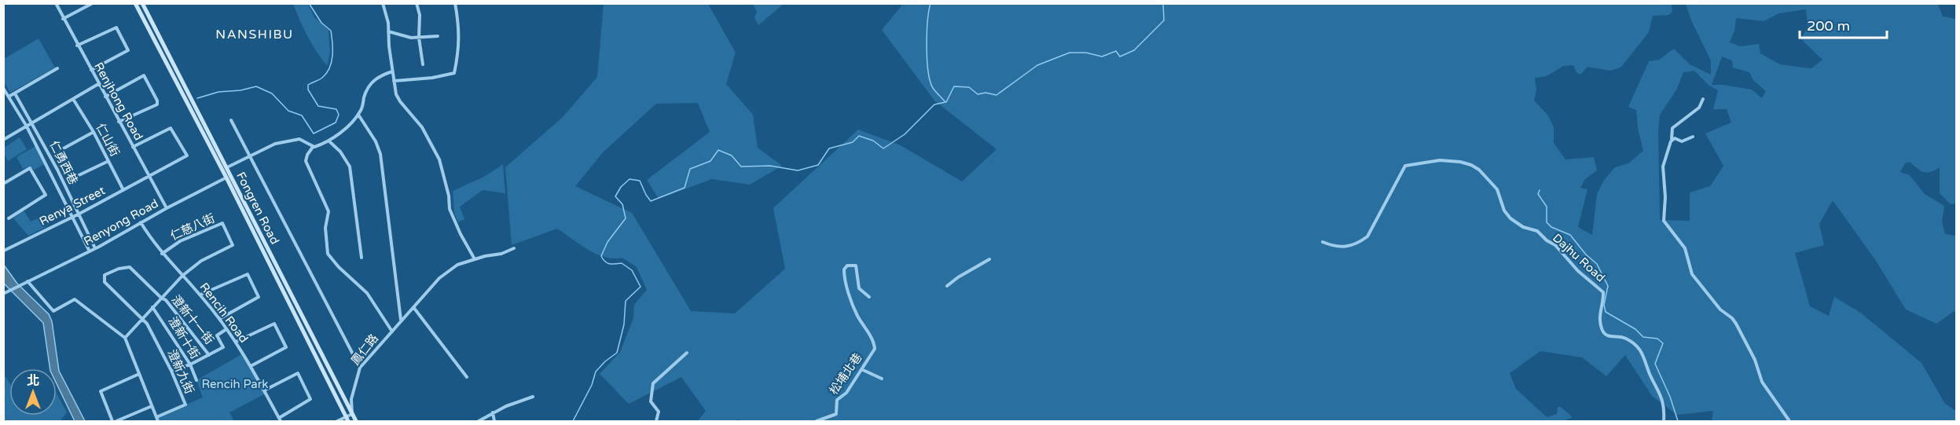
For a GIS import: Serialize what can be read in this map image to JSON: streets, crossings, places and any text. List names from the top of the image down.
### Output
{
  "streets": {
    "main road": ["Fongren Road"],
    "street": [
      "Renjhong Road",
      "仁山街",
      "仁勇西巷",
      "Renya Street",
      "Renyong Road",
      "仁慈八街",
      "Dajhu Road",
      "Rencih Road",
      "澄新十一街",
      "澄新十街",
      "鳳仁路",
      "澄新九街",
      "松埔北巷"
    ]
  },
  "crossings": [
    ["Renjhong Road", "Renya Street"],
    ["Renjhong Road", "Renyong Road"],
    ["仁山街", "Renya Street"],
    ["仁勇西巷", "Renya Street"],
    ["仁勇西巷", "Renyong Road"],
    ["Fongren Road", "Renyong Road"],
    ["Fongren Road", "鳳仁路"],
    ["Renyong Road", "Rencih Road"],
    ["仁慈八街", "Rencih Road"],
    ["澄新十一街", "澄新九街"]
  ],
  "districts": ["NANSHIBU"],
  "parks": ["Rencih Park"],
  "scale_bar": "200 m",
  "north": "top"
}
